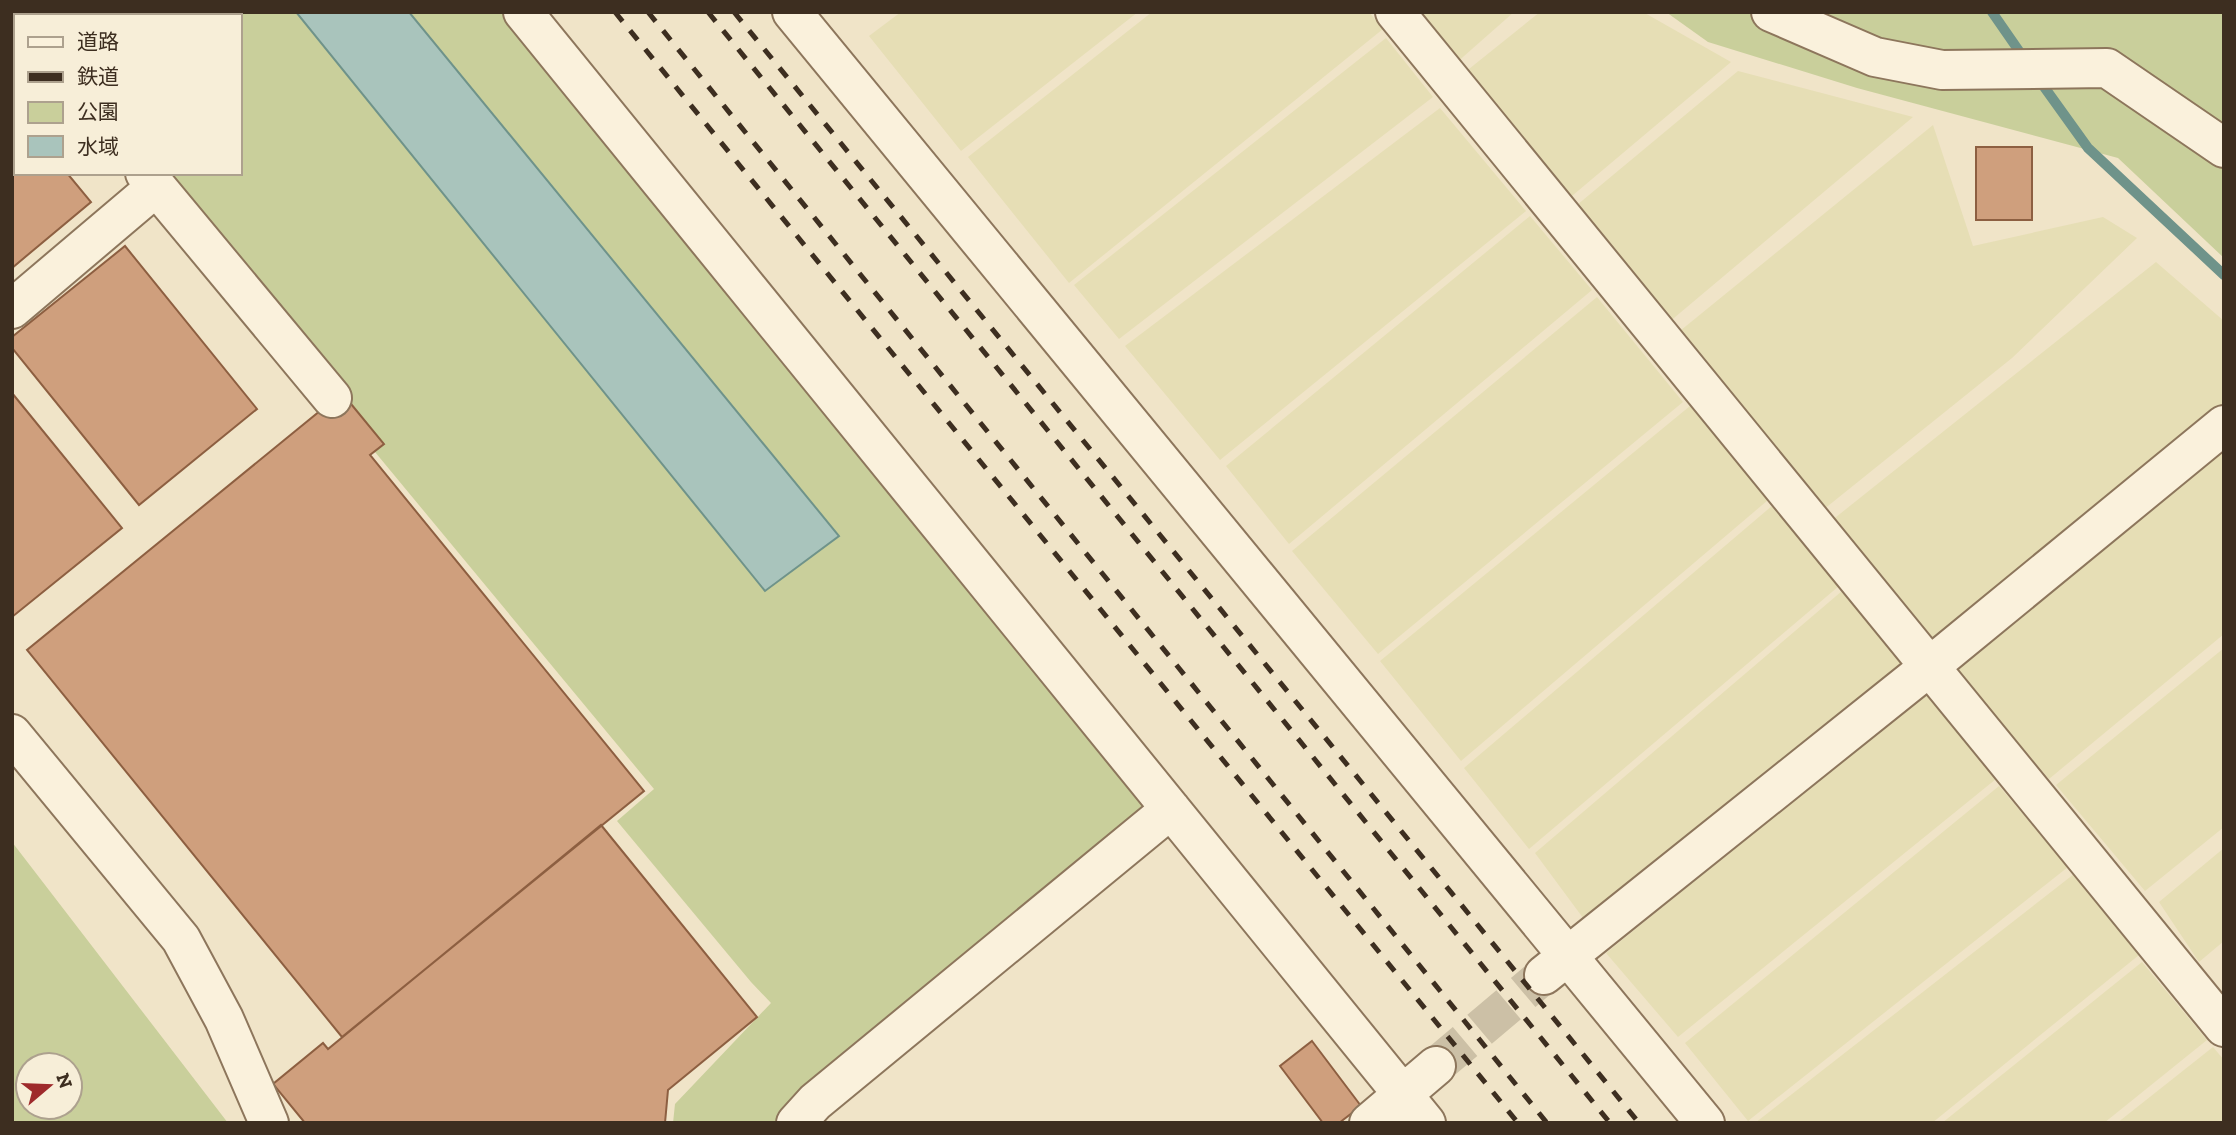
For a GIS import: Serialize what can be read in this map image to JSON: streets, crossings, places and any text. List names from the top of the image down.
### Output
{
  "legend": [
    "道路",
    "鉄道",
    "公園",
    "水域"
  ],
  "north": "right"
}
